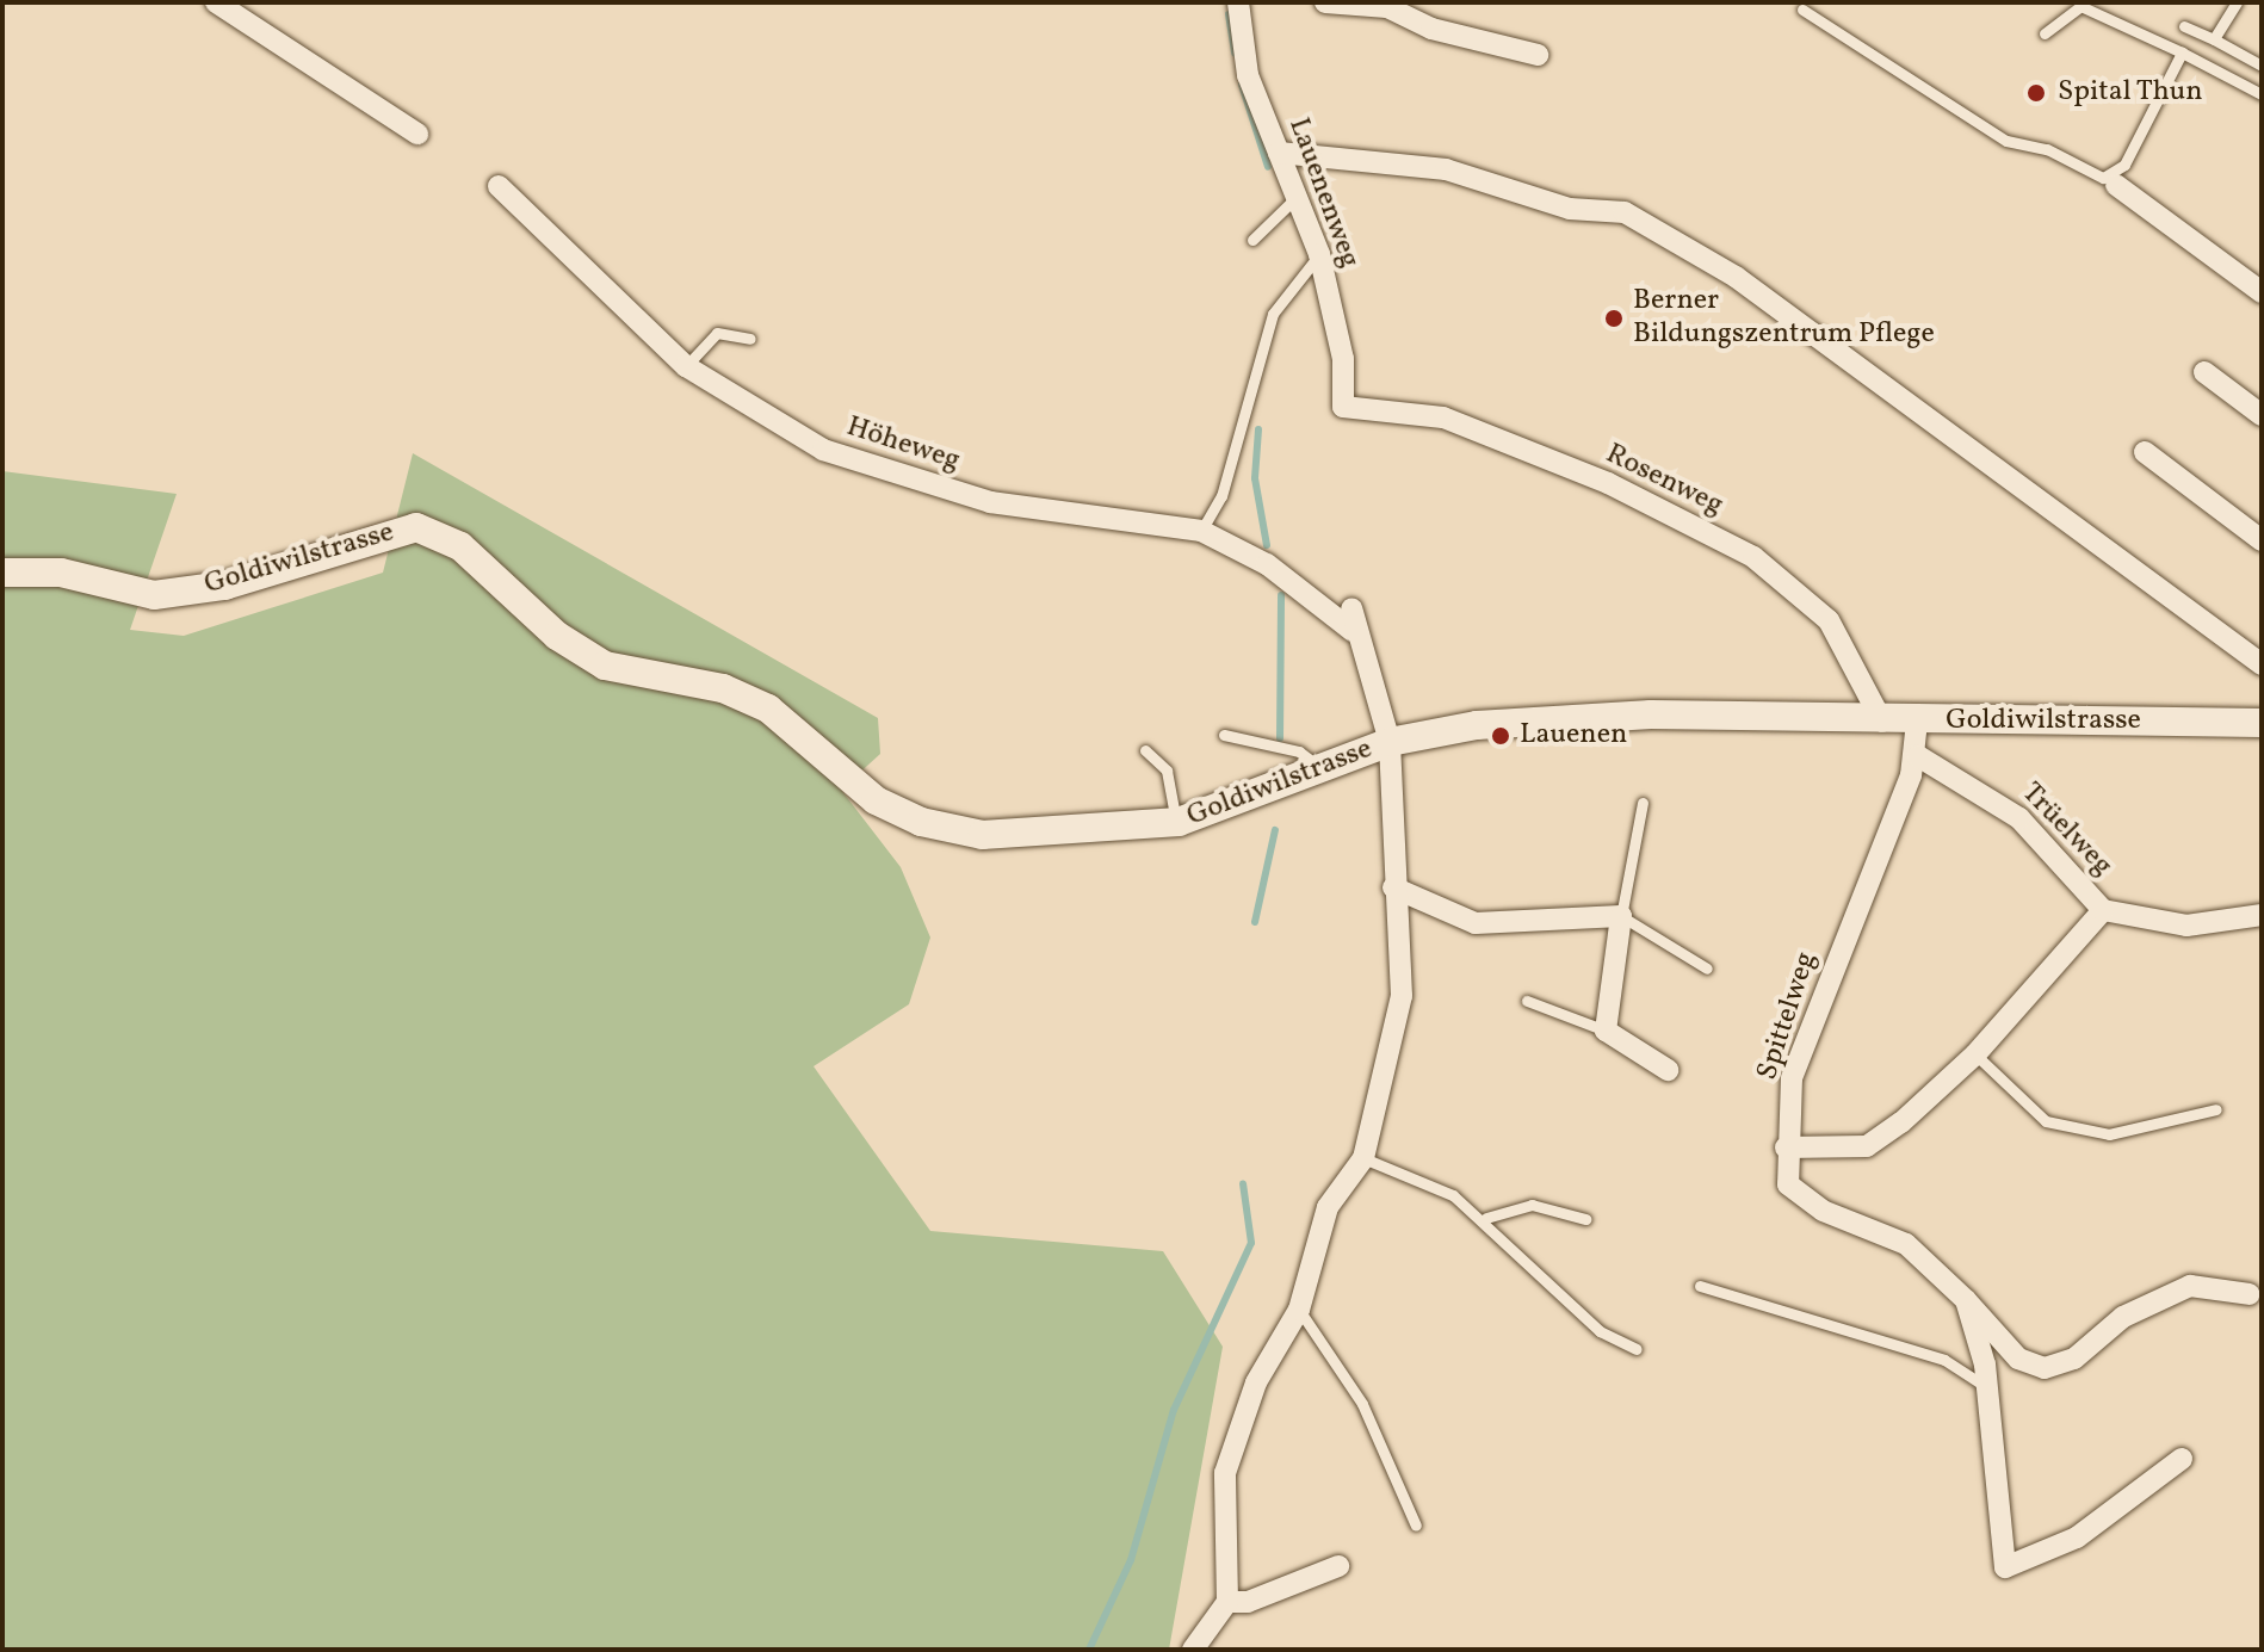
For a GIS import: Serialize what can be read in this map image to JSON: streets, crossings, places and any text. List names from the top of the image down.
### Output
{
  "streets": {
    "street": [
      "Lauenenweg",
      "Höheweg",
      "Rosenweg",
      "Goldiwilstrasse",
      "Trüelweg",
      "Spittelweg"
    ]
  },
  "crossings": [
    ["Lauenenweg", "Rosenweg"],
    ["Höheweg", "Goldiwilstrasse"],
    ["Rosenweg", "Goldiwilstrasse"],
    ["Goldiwilstrasse", "Spittelweg"],
    ["Trüelweg", "Spittelweg"]
  ],
  "places": ["Spital Thun", "Berner Bildungszentrum Pflege", "Lauenen"]
}
